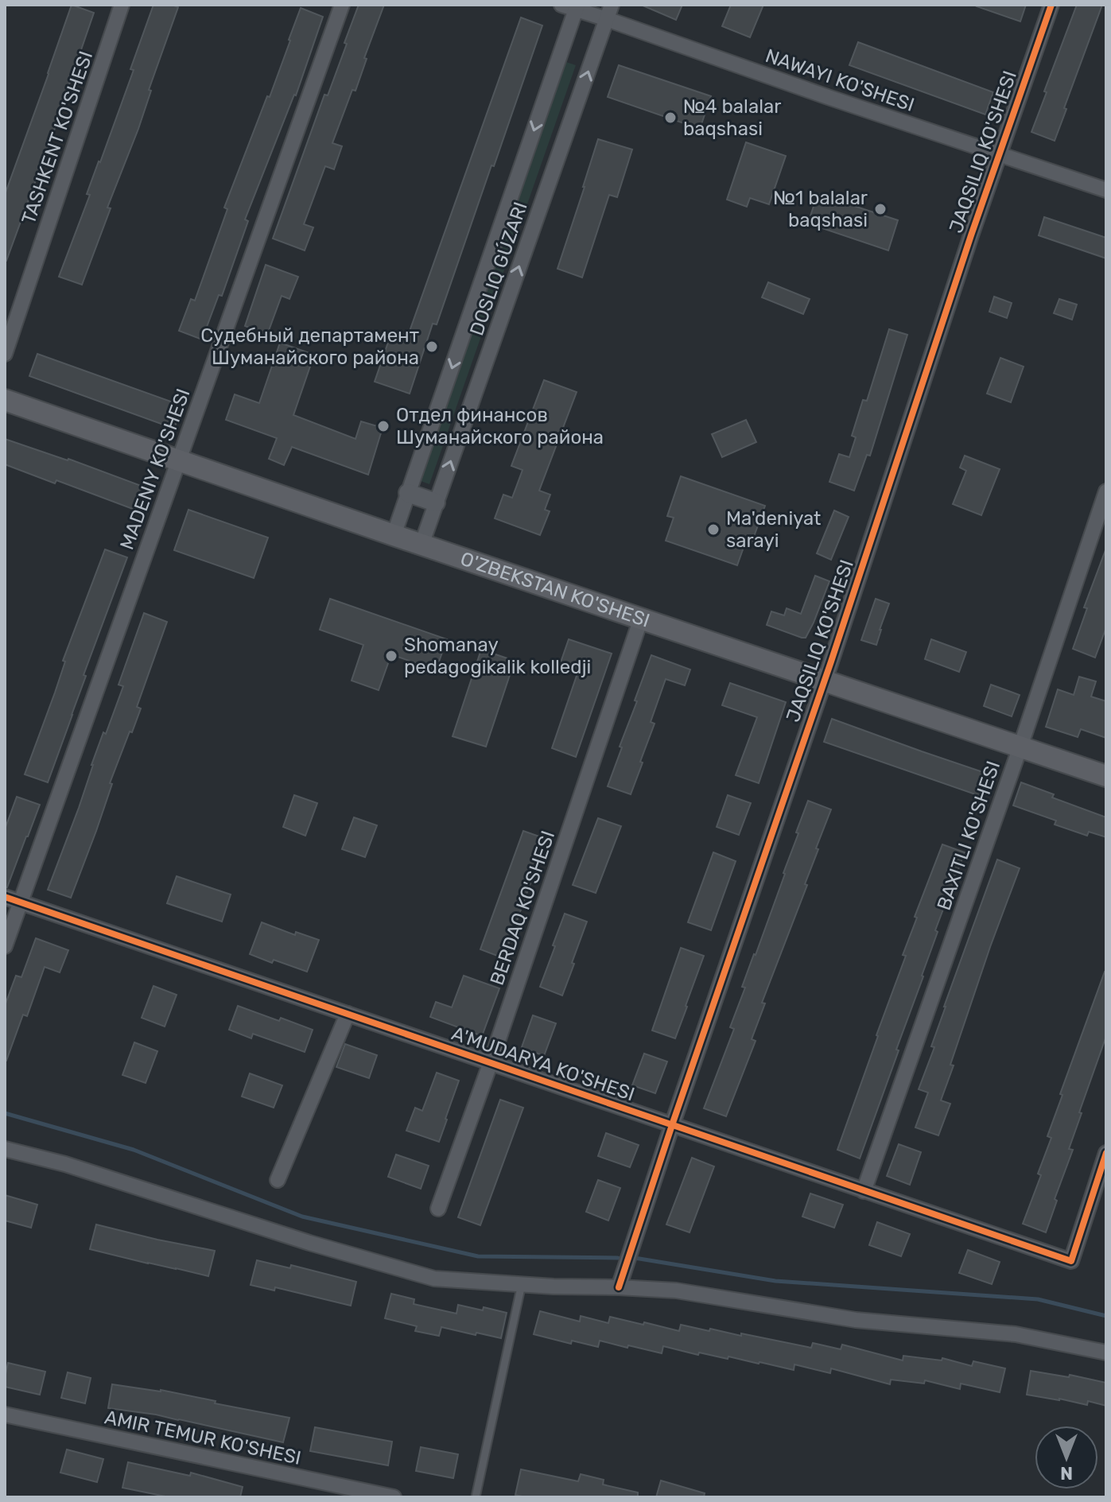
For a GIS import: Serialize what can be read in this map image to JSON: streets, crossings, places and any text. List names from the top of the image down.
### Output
{
  "streets": {
    "main road": ["O'ZBEKSTAN KO'SHESI"],
    "street": [
      "NAWAYI KO'SHESI",
      "TASHKENT KO'SHESI",
      "JAQSILIQ KO'SHESI",
      "MADENIY KO'SHESI",
      "BAXITLI KO'SHESI",
      "BERDAQ KO'SHESI",
      "A'MUDARYA KO'SHESI",
      "AMIR TEMUR KO'SHESI"
    ]
  },
  "crossings": [
    ["NAWAYI KO'SHESI", "JAQSILIQ KO'SHESI"],
    ["JAQSILIQ KO'SHESI", "O'ZBEKSTAN KO'SHESI"],
    ["JAQSILIQ KO'SHESI", "A'MUDARYA KO'SHESI"],
    ["MADENIY KO'SHESI", "O'ZBEKSTAN KO'SHESI"],
    ["MADENIY KO'SHESI", "A'MUDARYA KO'SHESI"],
    ["O'ZBEKSTAN KO'SHESI", "BAXITLI KO'SHESI"],
    ["O'ZBEKSTAN KO'SHESI", "BERDAQ KO'SHESI"],
    ["BAXITLI KO'SHESI", "A'MUDARYA KO'SHESI"],
    ["BERDAQ KO'SHESI", "A'MUDARYA KO'SHESI"]
  ],
  "places": [
    "№4 balalar baqshasi",
    "№1 balalar baqshasi",
    "Судебный департамент Шуманайского района",
    "Отдел финансов Шуманайского района",
    "Ma'deniyat sarayi",
    "Shomanay pedagogikalik kolledji"
  ],
  "north": "bottom"
}
